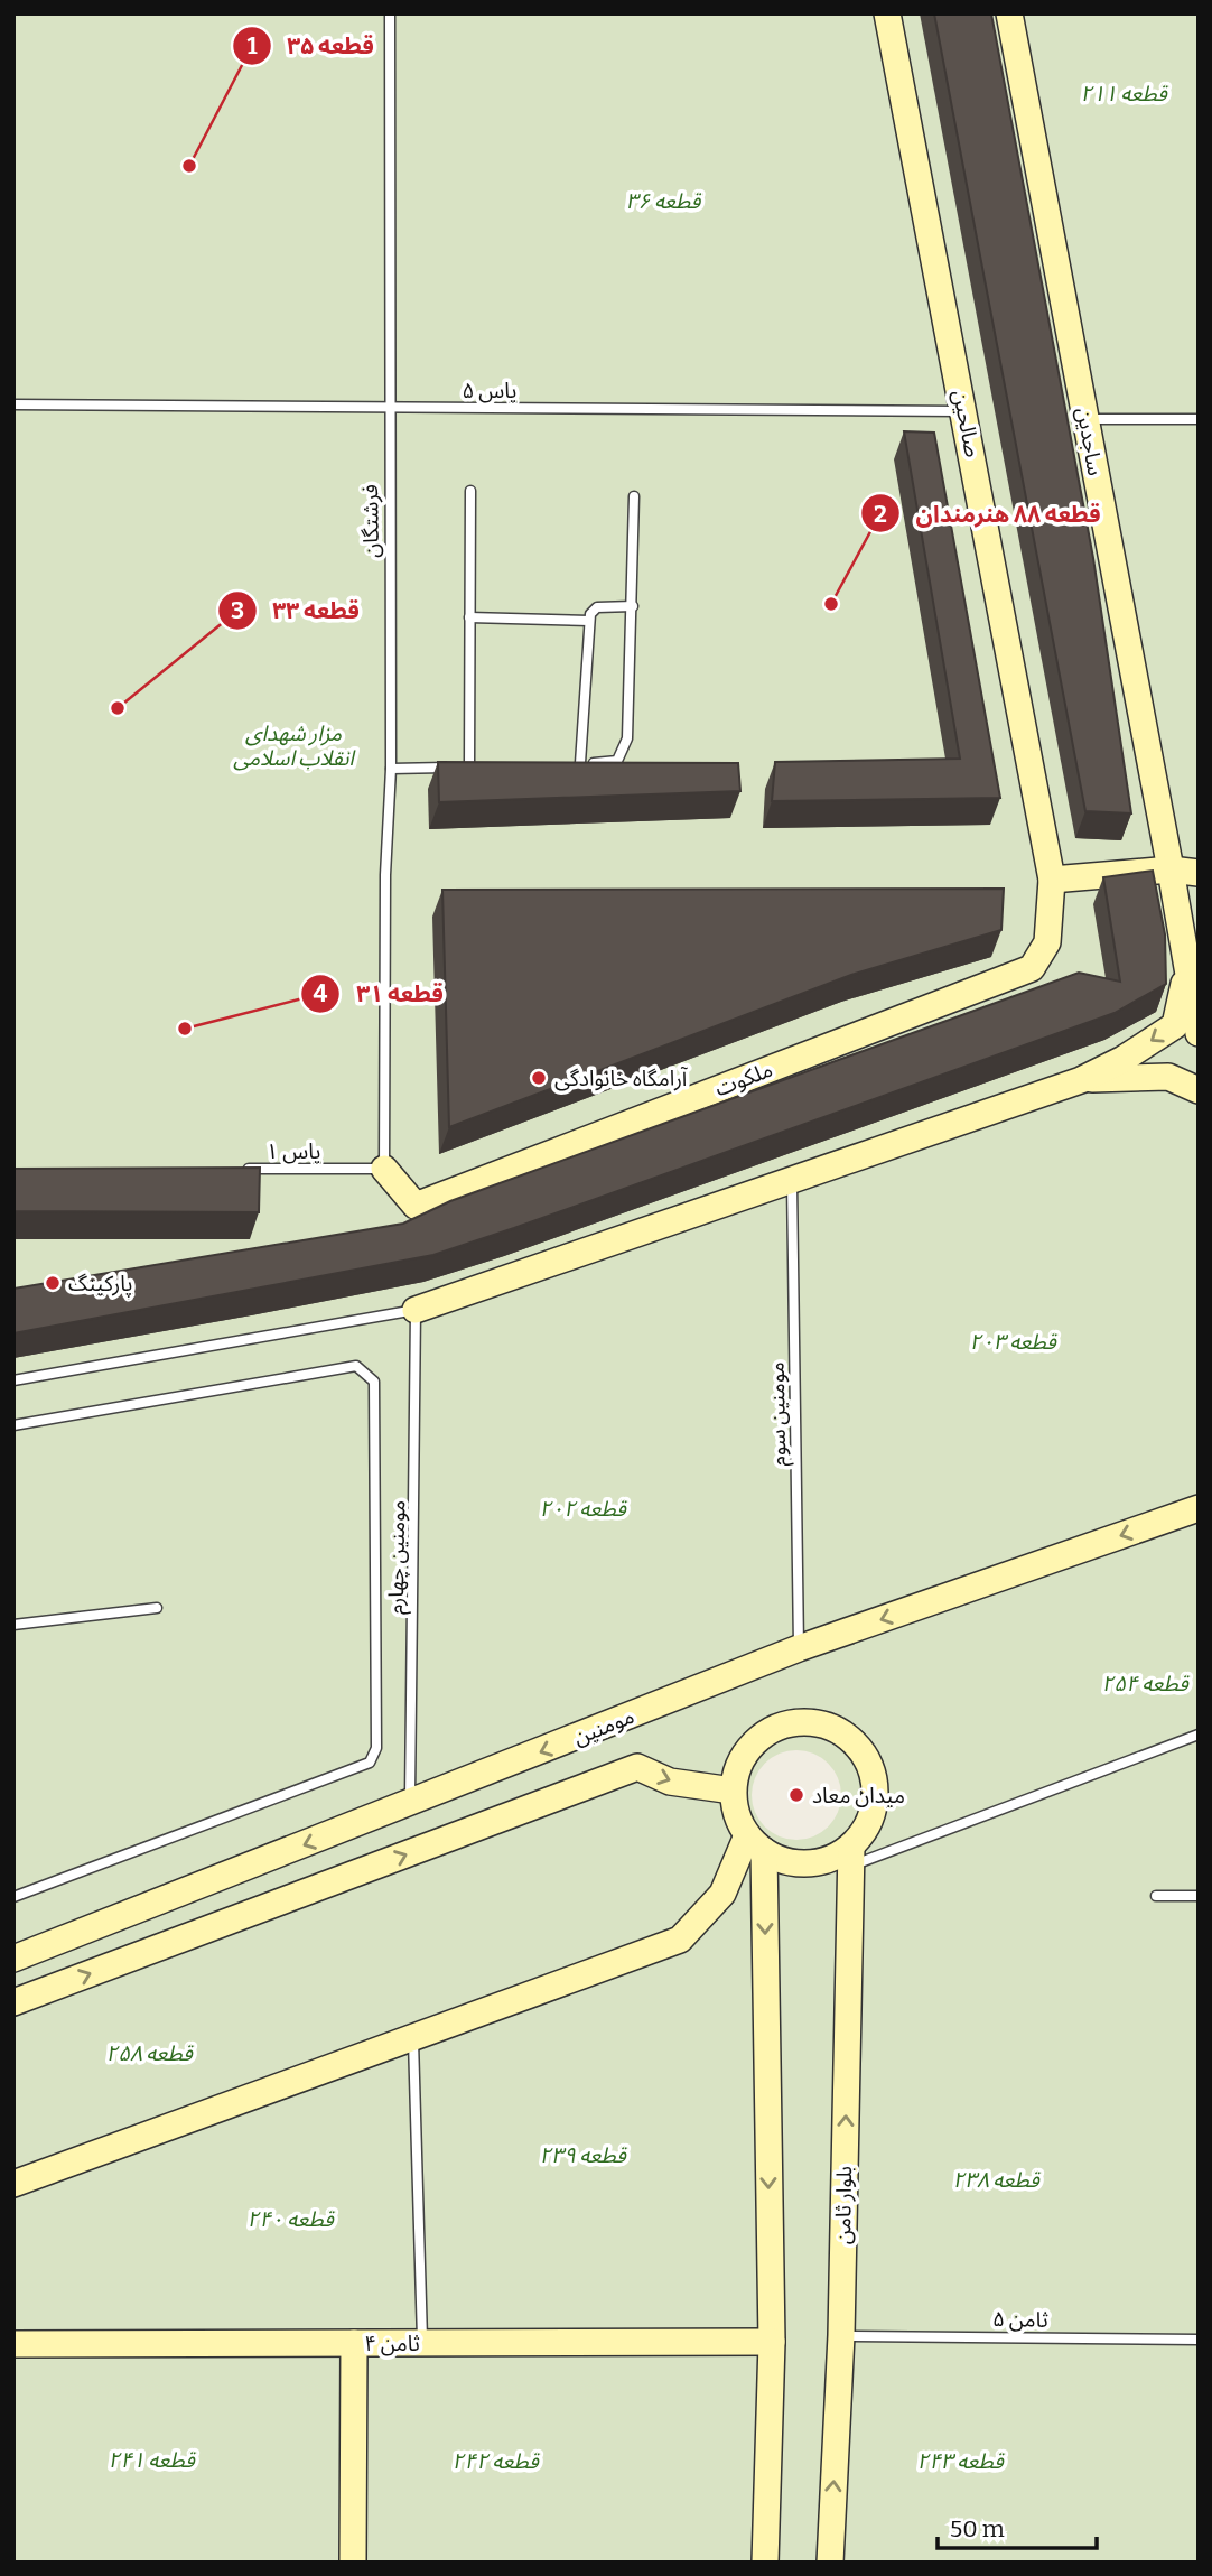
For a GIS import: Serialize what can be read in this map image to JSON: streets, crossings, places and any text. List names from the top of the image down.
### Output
{
  "streets": {
    "street": [
      "صالحین",
      "ساجدین",
      "ملکوت",
      "مومنین",
      "بلوار ثامن",
      "ثامن ۴"
    ],
    "lane": [
      "یاس ۵",
      "فرشتگان",
      "یاس ۱",
      "مومنین سوم",
      "مومنین چهارم",
      "ثامن ۵"
    ]
  },
  "crossings": [
    ["یاس ۵", "صالحین"],
    ["یاس ۵", "فرشتگان"],
    ["صالحین", "ملکوت"],
    ["فرشتگان", "ملکوت"],
    ["فرشتگان", "یاس ۱"],
    ["ملکوت", "یاس ۱"],
    ["مومنین سوم", "مومنین"],
    ["مومنین چهارم", "مومنین"],
    ["بلوار ثامن", "ثامن ۵"]
  ],
  "parks": [
    "قطعه ۲۱۱",
    "قطعه ۳۶",
    "مزار شهدای انقلاب اسلامی",
    "قطعه ۲۰۳",
    "قطعه ۲۰۲",
    "قطعه ۲۵۴",
    "قطعه ۲۵۸",
    "قطعه ۲۳۹",
    "قطعه ۲۳۸",
    "قطعه ۲۴۰",
    "قطعه ۲۴۱",
    "قطعه ۲۴۲",
    "قطعه ۲۴۳"
  ],
  "places": [
    "قطعه ۳۵",
    "قطعه ۸۸ هنرمندان",
    "قطعه ۳۳",
    "قطعه ۳۱",
    "آرامگاه خانوادگی",
    "پارکینگ",
    "میدان معاد"
  ],
  "scale_bar": "50 m"
}
